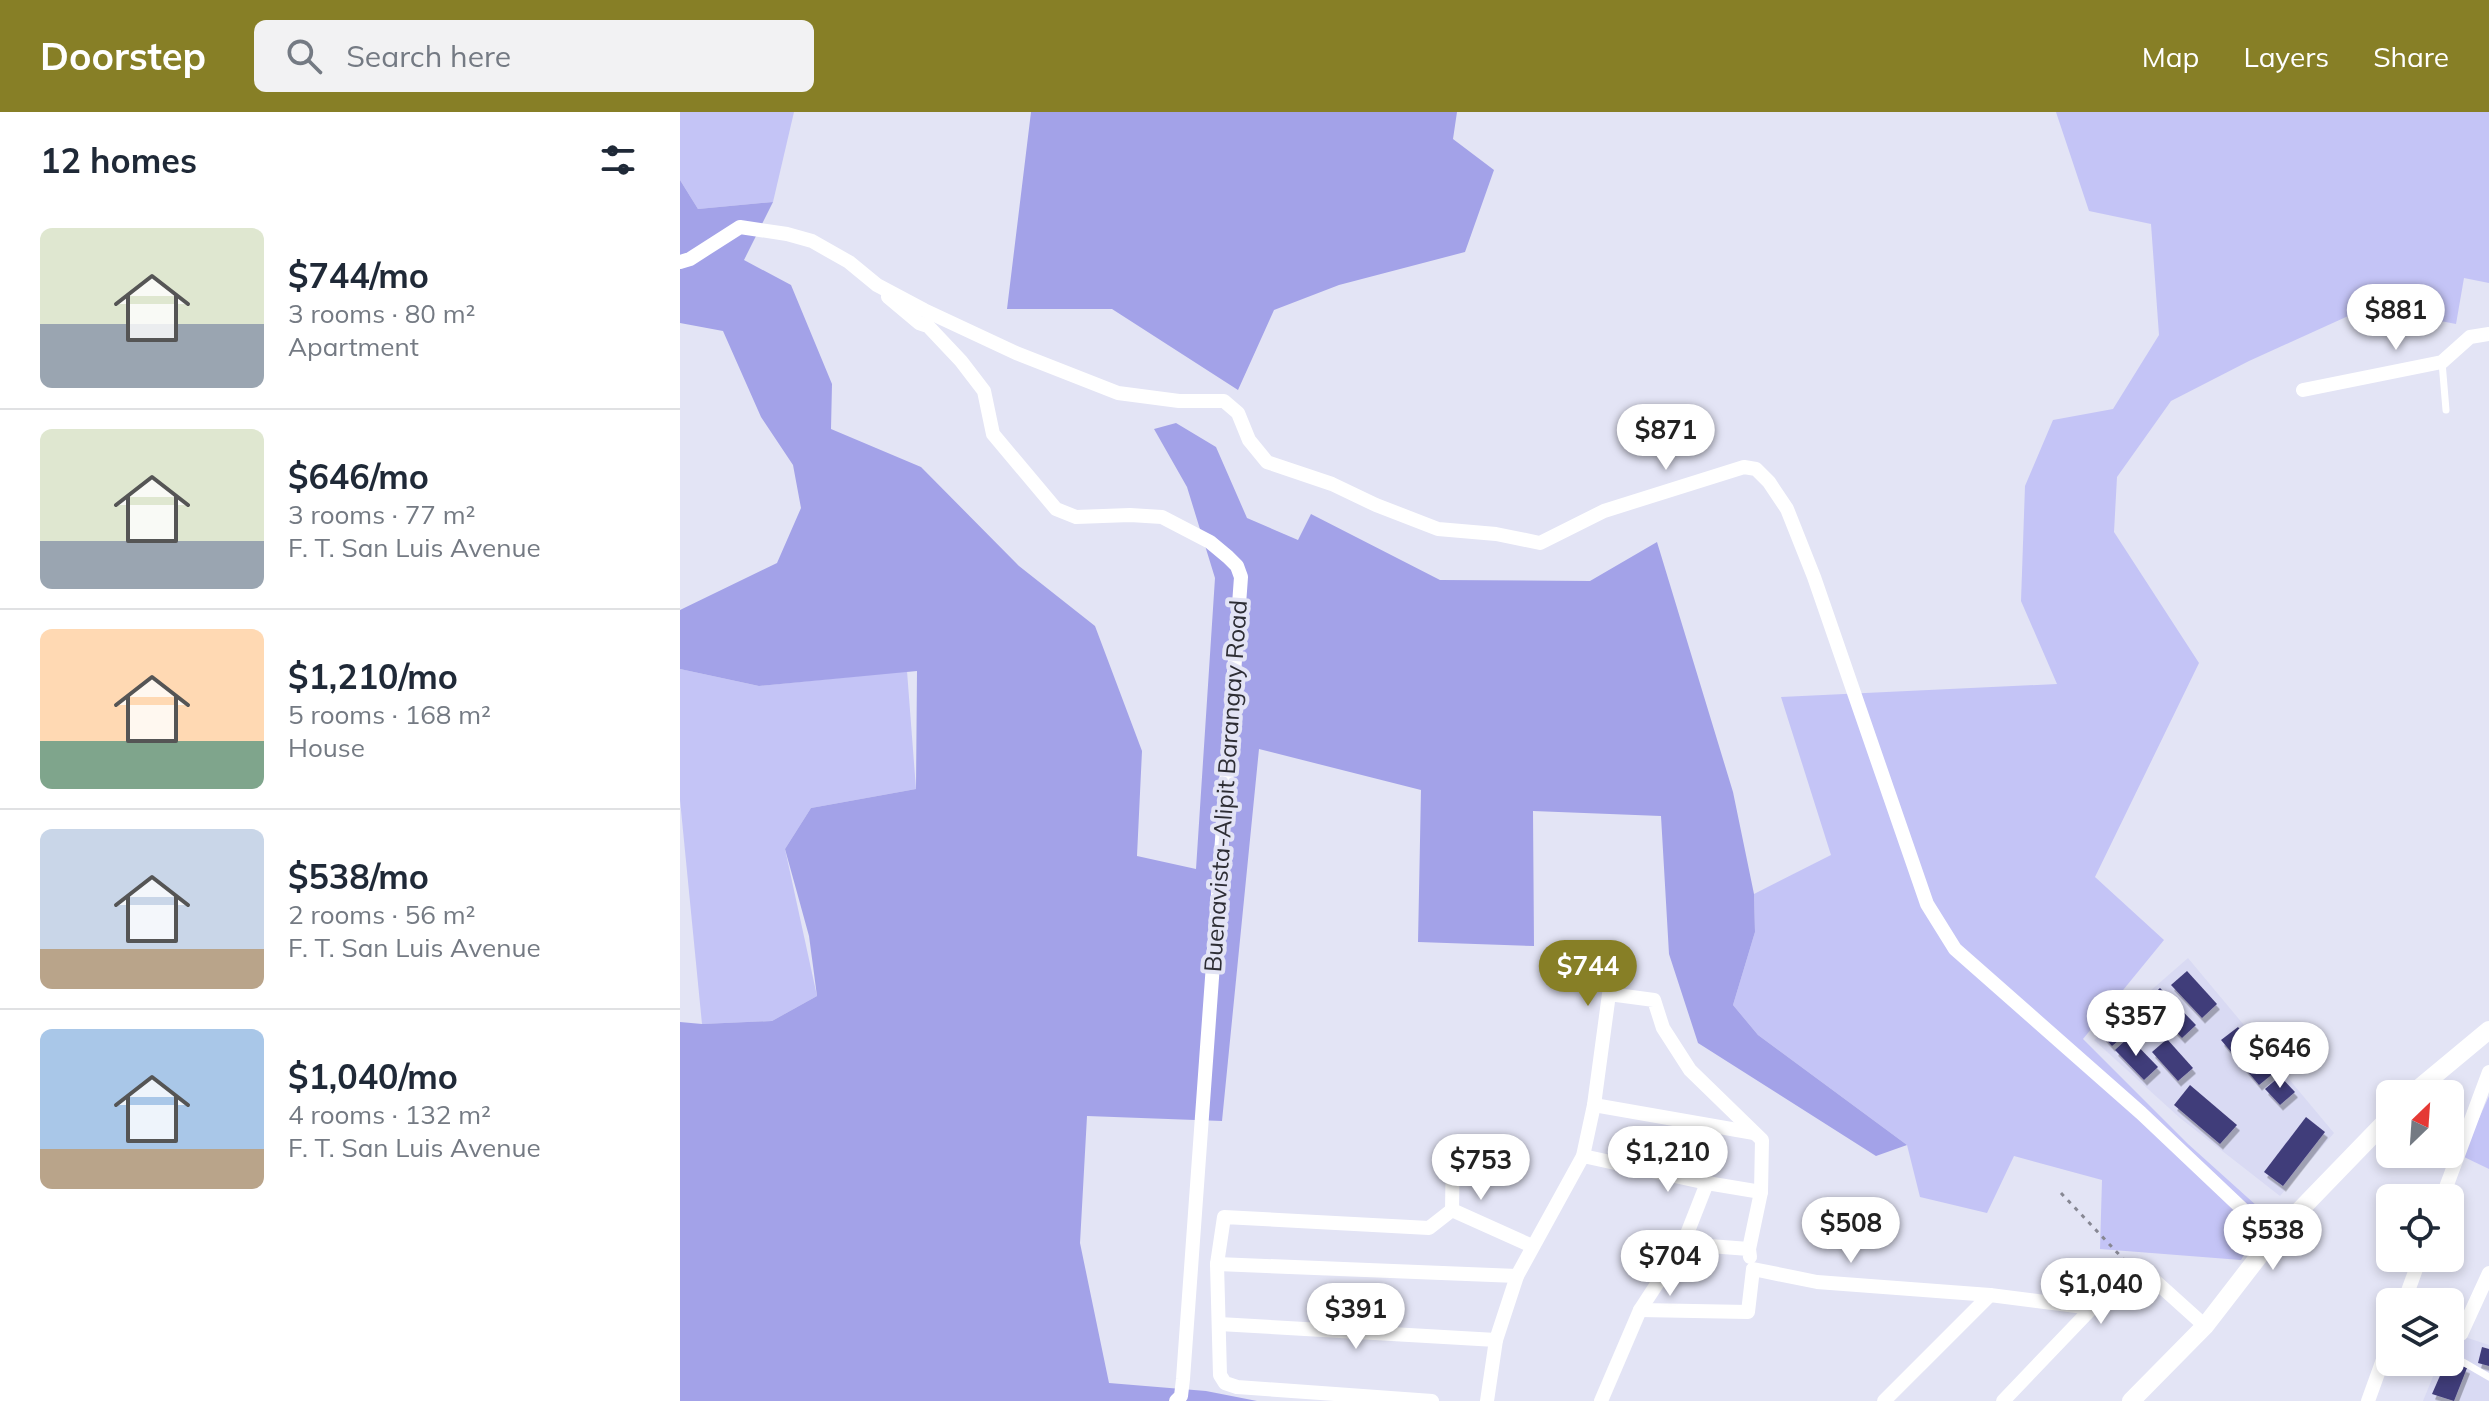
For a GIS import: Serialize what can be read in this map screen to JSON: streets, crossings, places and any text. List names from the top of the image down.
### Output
{
  "streets": {
    "street": ["Buenavista-Alipit Barangay Road"]
  },
  "north": "top right",
  "page": {
    "header": "Doorstep",
    "search": "Search here",
    "nav": ["Map", "Layers", "Share"],
    "heading": "12 homes",
    "list": [
      {
        "name": "$744/mo",
        "note": "3 rooms · 80 m² · Apartment"
      },
      {
        "name": "$646/mo",
        "note": "3 rooms · 77 m² · F. T. San Luis Avenue"
      },
      {
        "name": "$1,210/mo",
        "note": "5 rooms · 168 m² · House"
      },
      {
        "name": "$538/mo",
        "note": "2 rooms · 56 m² · F. T. San Luis Avenue"
      },
      {
        "name": "$1,040/mo",
        "note": "4 rooms · 132 m² · F. T. San Luis Avenue"
      }
    ],
    "price": [
      "$881",
      "$871",
      "$744",
      "$357",
      "$646",
      "$1,210",
      "$753",
      "$508",
      "$538",
      "$704",
      "$1,040",
      "$391"
    ]
  }
}
